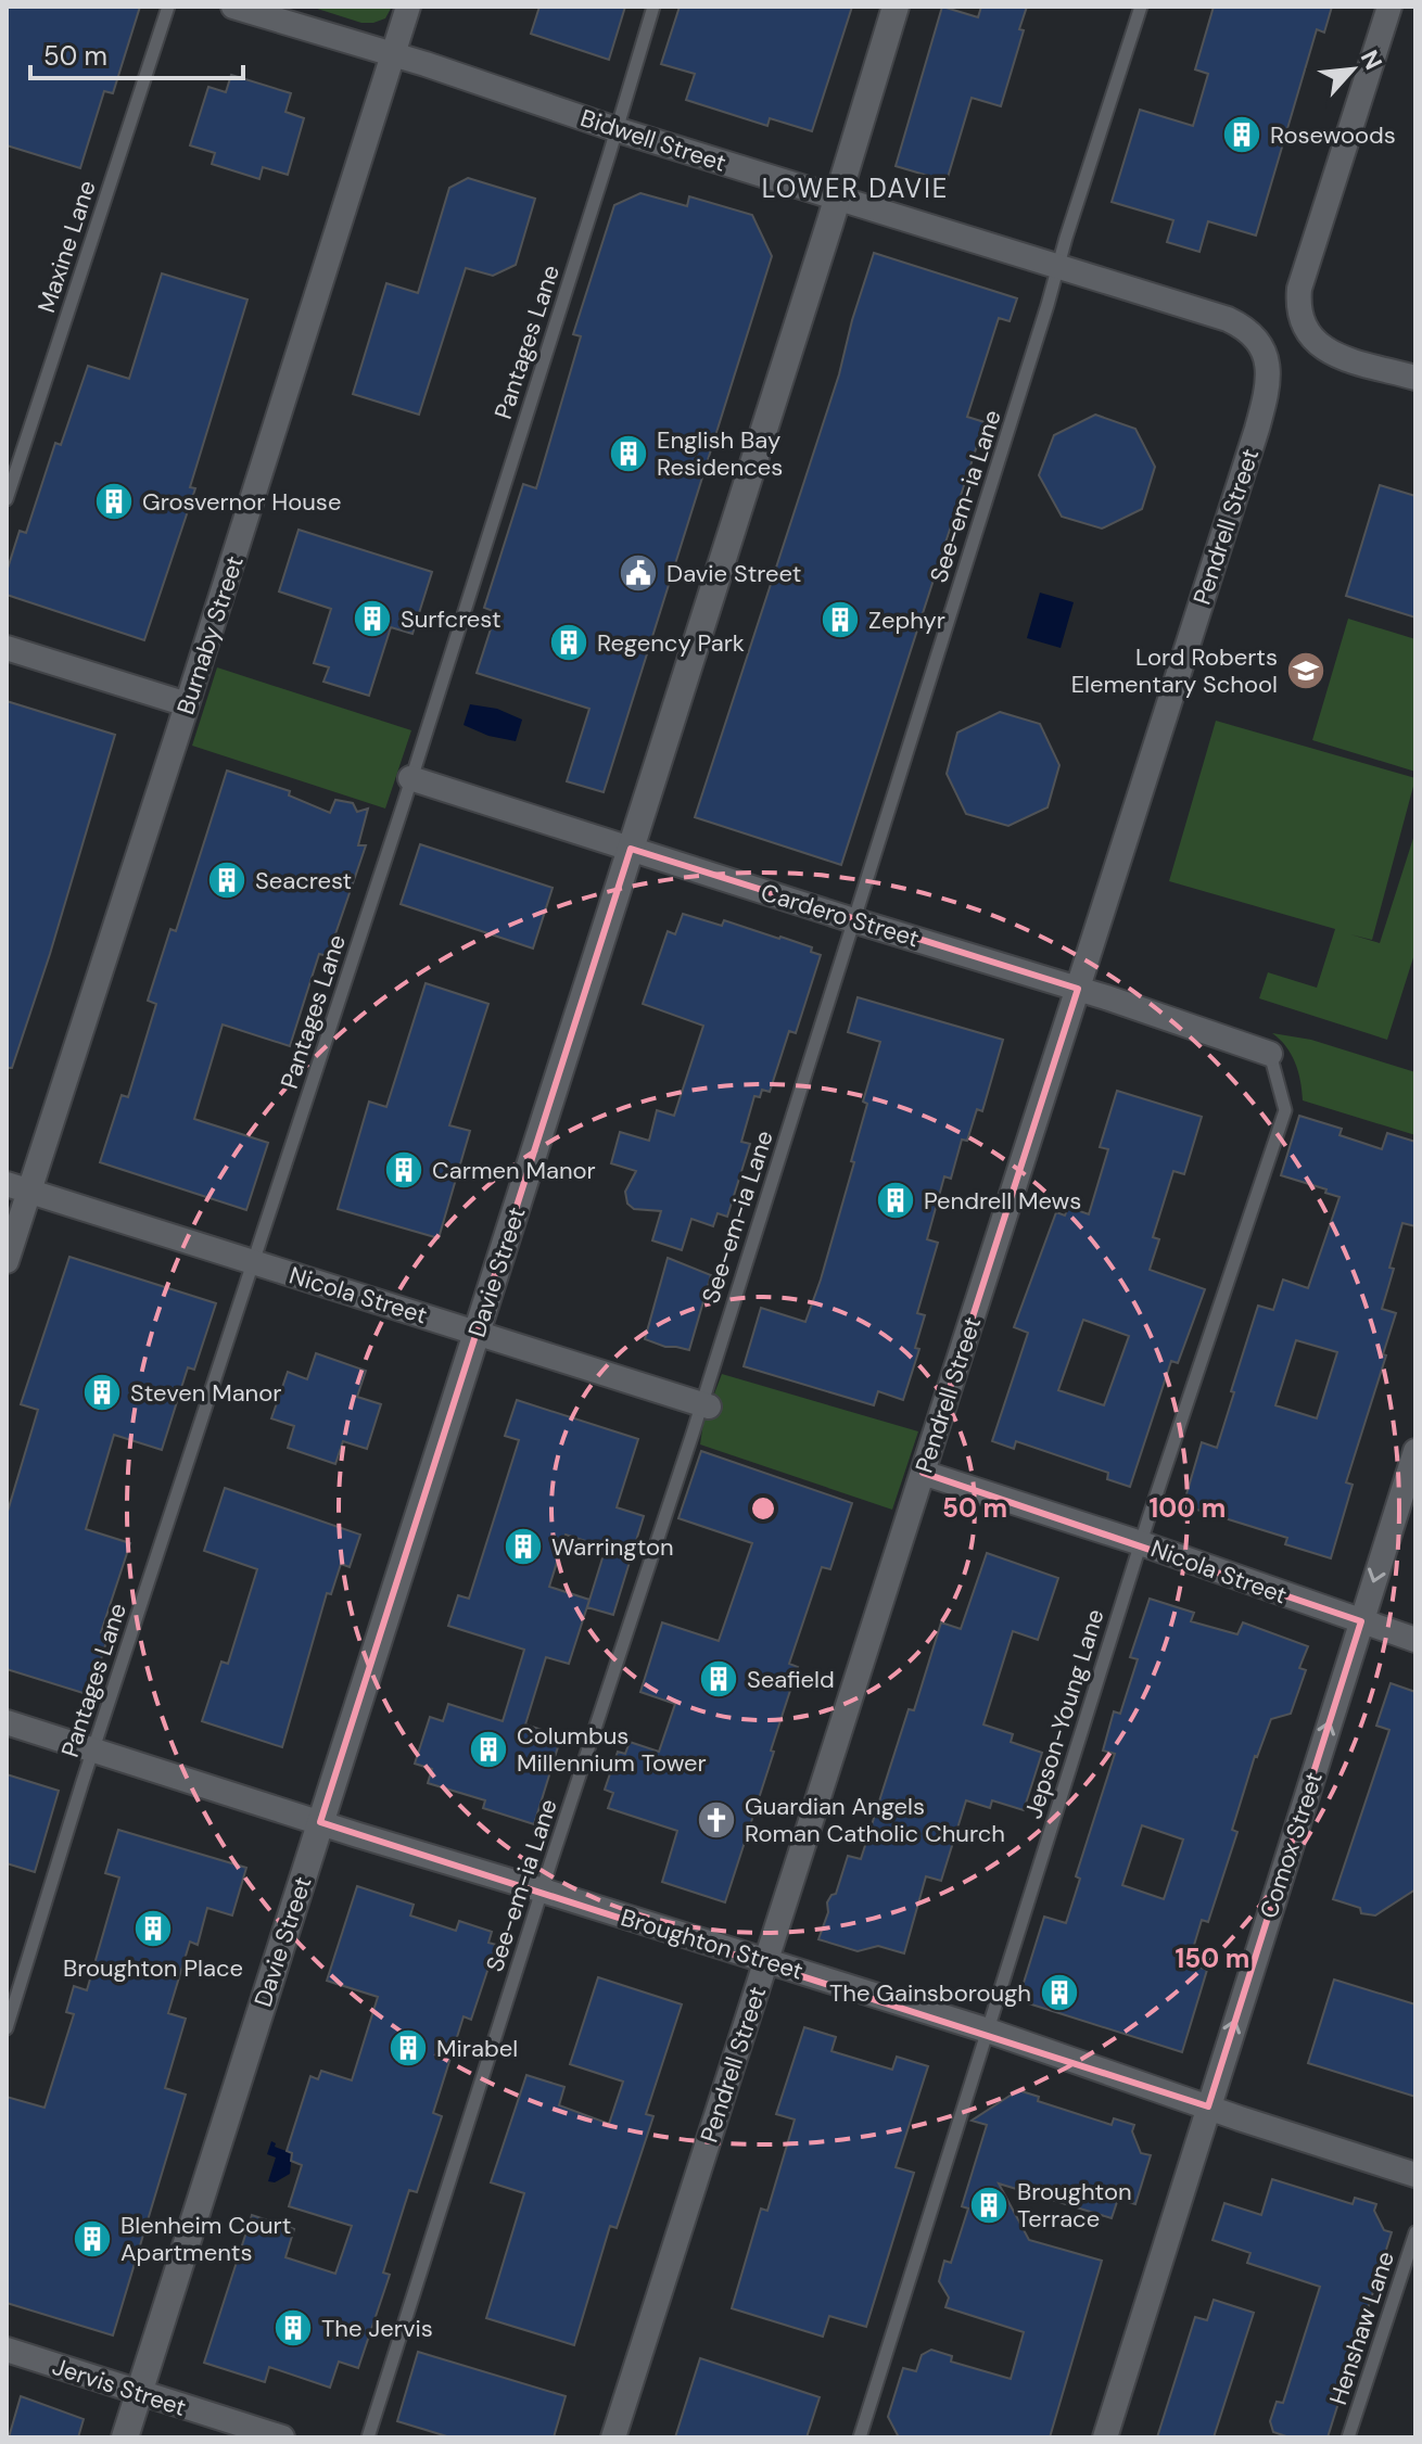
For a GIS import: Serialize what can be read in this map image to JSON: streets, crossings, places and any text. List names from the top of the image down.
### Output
{
  "streets": {
    "main road": ["Davie Street"],
    "street": [
      "Bidwell Street",
      "Pendrell Street",
      "Burnaby Street",
      "Cardero Street",
      "Nicola Street",
      "Comox Street",
      "Broughton Street",
      "Jervis Street"
    ],
    "lane": [
      "Maxine Lane",
      "Pantages Lane",
      "See-em-ia Lane",
      "Jepson-Young Lane",
      "Henshaw Lane"
    ]
  },
  "crossings": [
    ["Bidwell Street", "Pantages Lane"],
    ["Bidwell Street", "See-em-ia Lane"],
    ["Bidwell Street", "Pendrell Street"],
    ["Bidwell Street", "Burnaby Street"],
    ["Bidwell Street", "Davie Street"],
    ["Pantages Lane", "Cardero Street"],
    ["Pantages Lane", "Nicola Street"],
    ["Pantages Lane", "Broughton Street"],
    ["See-em-ia Lane", "Cardero Street"],
    ["See-em-ia Lane", "Nicola Street"],
    ["See-em-ia Lane", "Broughton Street"],
    ["Pendrell Street", "Cardero Street"],
    ["Pendrell Street", "Nicola Street"],
    ["Pendrell Street", "Broughton Street"],
    ["Burnaby Street", "Nicola Street"],
    ["Cardero Street", "Davie Street"],
    ["Cardero Street", "Jepson-Young Lane"],
    ["Davie Street", "Nicola Street"],
    ["Davie Street", "Broughton Street"],
    ["Davie Street", "Jervis Street"],
    ["Nicola Street", "Jepson-Young Lane"],
    ["Nicola Street", "Comox Street"],
    ["Jepson-Young Lane", "Broughton Street"],
    ["Comox Street", "Broughton Street"]
  ],
  "districts": ["LOWER DAVIE"],
  "places": {
    "building": [
      "Rosewoods",
      "English Bay Residences",
      "Grosvernor House",
      "Surfcrest",
      "Zephyr",
      "Regency Park",
      "Seacrest",
      "Carmen Manor",
      "Pendrell Mews",
      "Steven Manor",
      "Warrington",
      "Seafield",
      "Columbus Millennium Tower",
      "Broughton Place",
      "The Gainsborough",
      "Mirabel",
      "Broughton Terrace",
      "Blenheim Court Apartments",
      "The Jervis"
    ],
    "public building": ["Davie Street"],
    "school or university": ["Lord Roberts Elementary School"],
    "church": ["Guardian Angels Roman Catholic Church"]
  },
  "scale_bar": "50 m",
  "north": "top right",
  "rings": ["50 m", "100 m", "150 m"]
}
